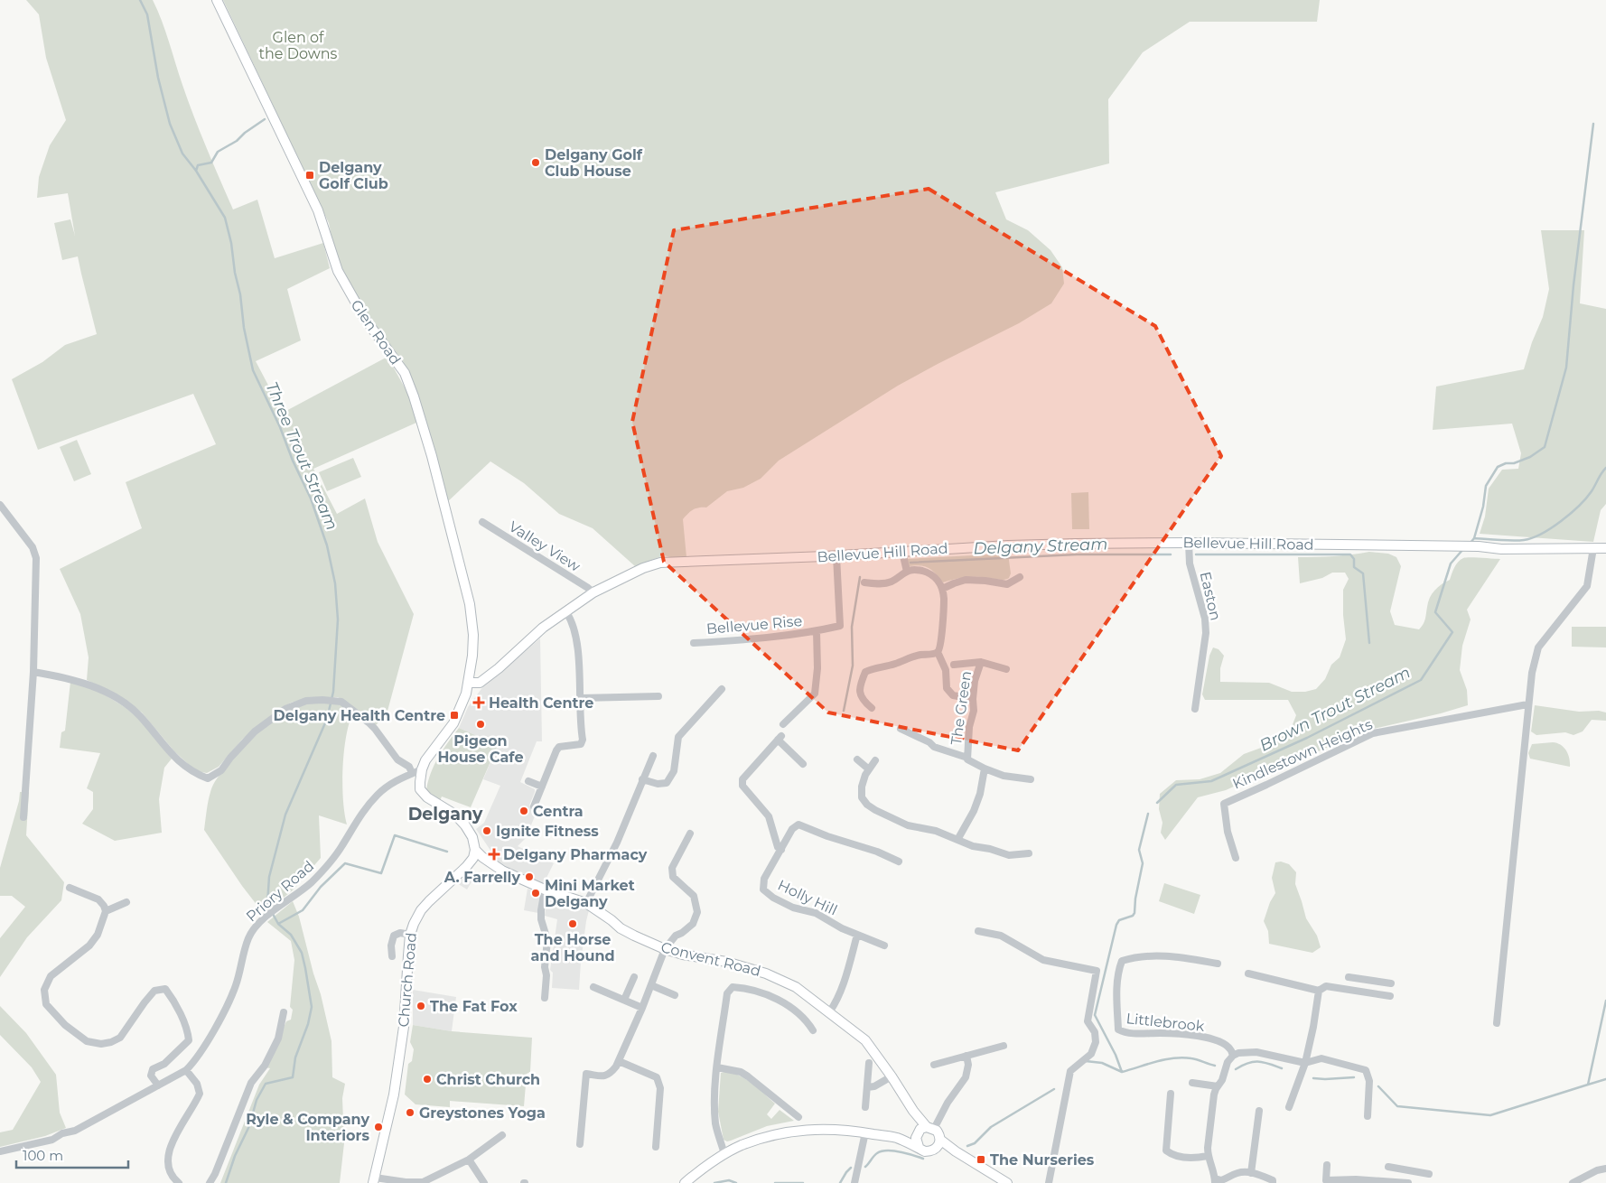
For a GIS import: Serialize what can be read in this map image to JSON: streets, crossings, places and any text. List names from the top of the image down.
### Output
{
  "streets": {
    "street": [
      "Glen Road",
      "Bellevue Hill Road",
      "Valley View",
      "Easton",
      "Bellevue Rise",
      "The Green",
      "Kindlestown Heights",
      "Priory Road",
      "Holly Hill",
      "Convent Road",
      "Church Road",
      "Littlebrook"
    ]
  },
  "crossings": [
    ["Glen Road", "Bellevue Hill Road"],
    ["Glen Road", "Priory Road"],
    ["Bellevue Hill Road", "Valley View"],
    ["Bellevue Hill Road", "Easton"],
    ["Bellevue Hill Road", "Bellevue Rise"],
    ["Convent Road", "Church Road"]
  ],
  "districts": ["Delgany"],
  "water": ["Three Trout Stream", "Delgany Stream", "Brown Trout Stream"],
  "parks": ["Glen of the Downs"],
  "places": {
    "other": [
      "Delgany Golf Club House",
      "Pigeon House Cafe",
      "Centra",
      "Ignite Fitness",
      "A. Farrelly",
      "Mini Market Delgany",
      "The Horse and Hound",
      "The Fat Fox",
      "Christ Church",
      "Greystones Yoga",
      "Ryle & Company Interiors"
    ],
    "transit": ["Delgany Golf Club", "Delgany Health Centre", "The Nurseries"],
    "health": ["Health Centre", "Delgany Pharmacy"]
  },
  "scale_bar": "100 m"
}
